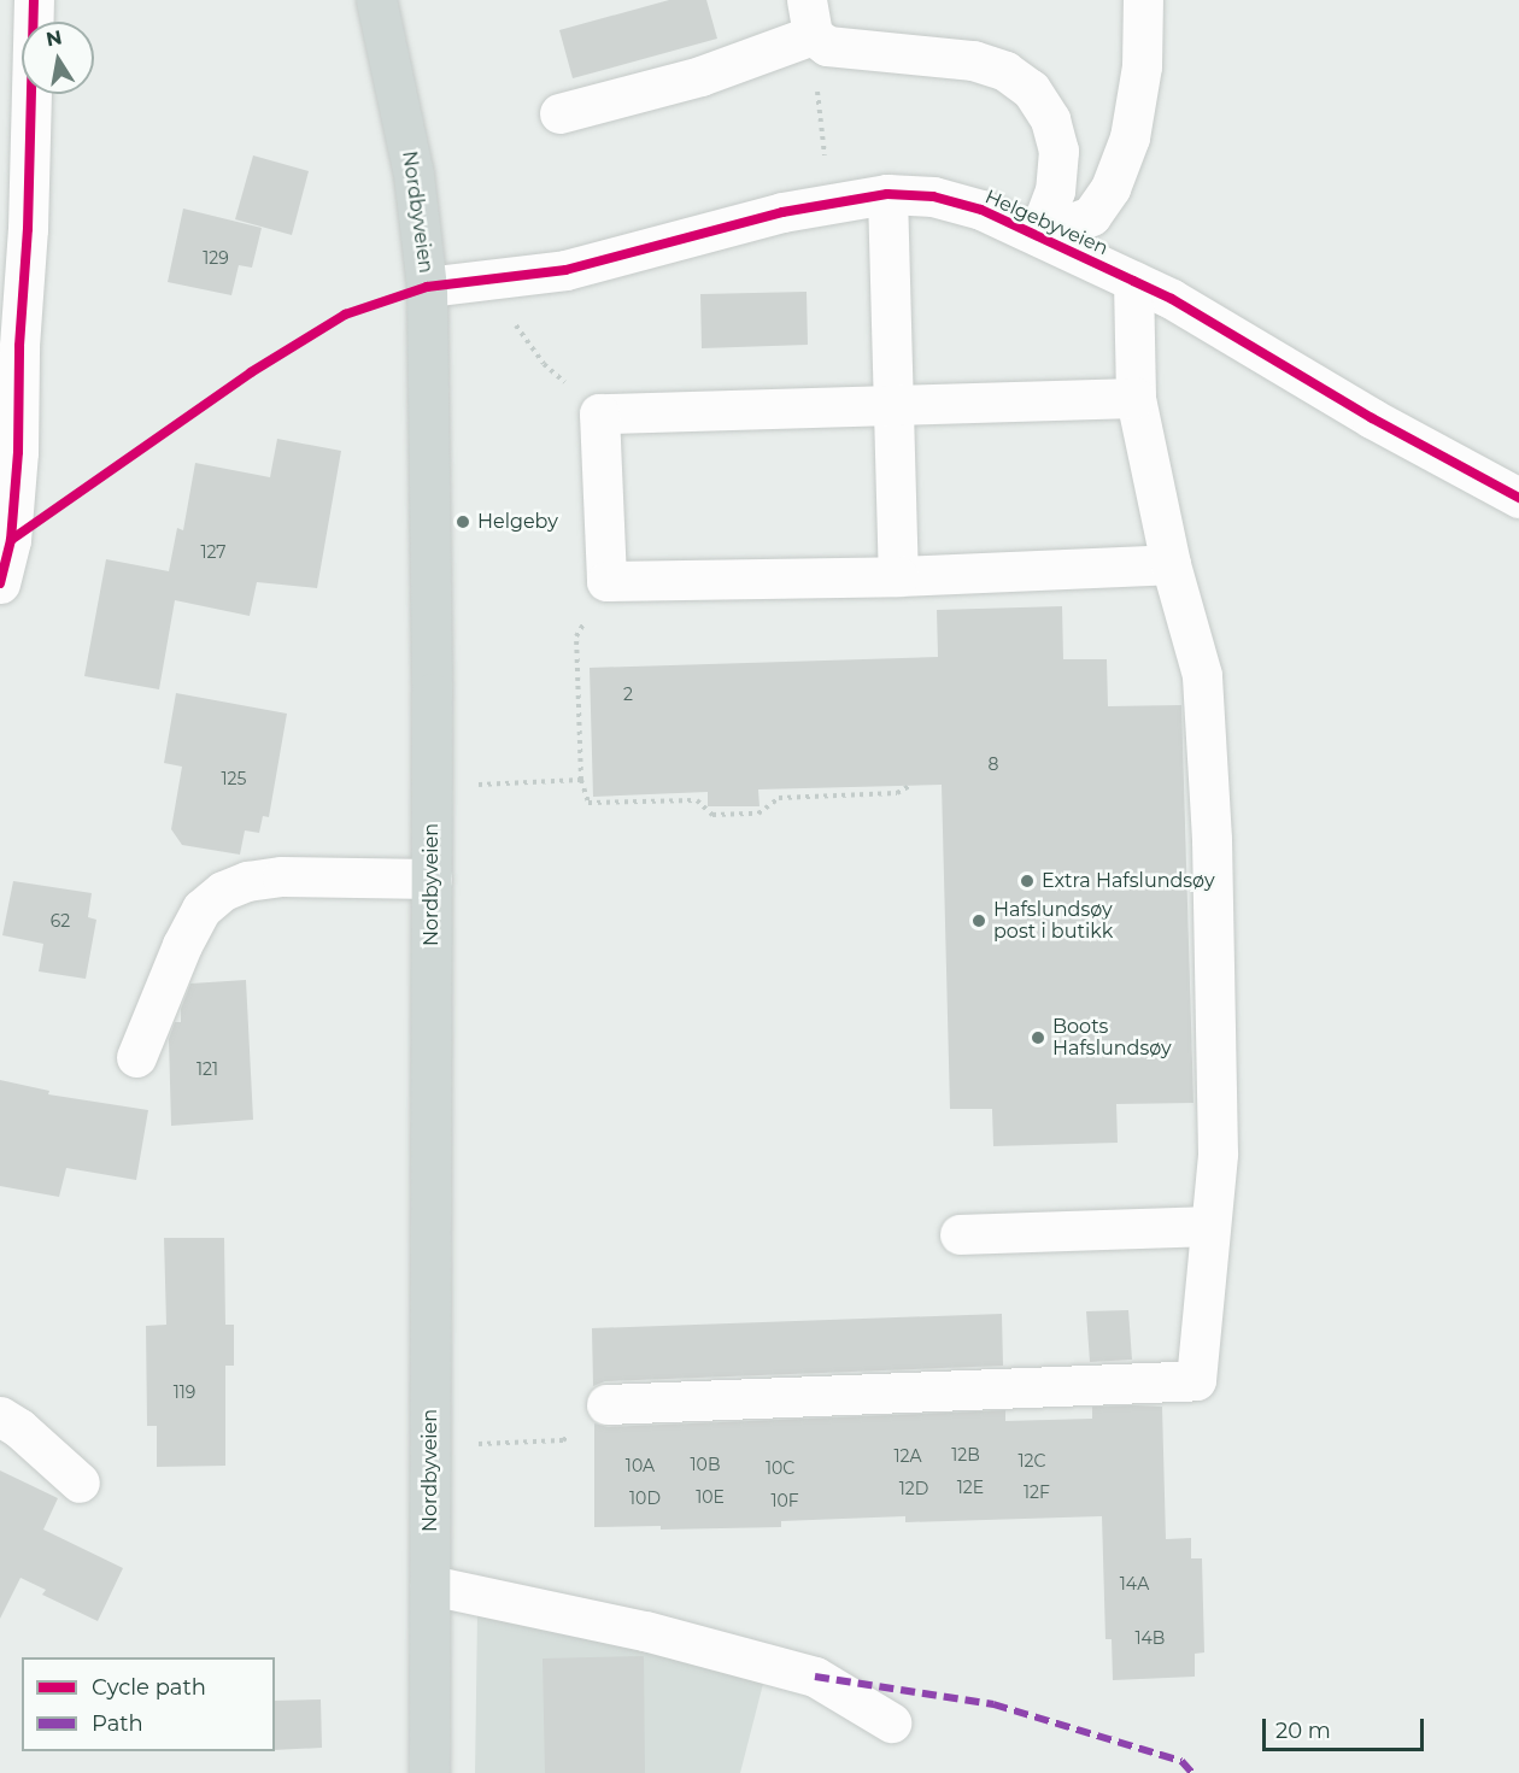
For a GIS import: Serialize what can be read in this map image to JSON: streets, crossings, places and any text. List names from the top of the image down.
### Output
{
  "streets": {
    "main road": ["Nordbyveien"],
    "street": ["Helgebyveien"]
  },
  "crossings": [
    ["Nordbyveien", "Helgebyveien"]
  ],
  "places": [
    "Helgeby",
    "Extra Hafslundsøy",
    "Hafslundsøy post i butikk",
    "Boots Hafslundsøy"
  ],
  "house_numbers": [
    "129",
    "127",
    "2",
    "8",
    "125",
    "62",
    "121",
    "119",
    "12B",
    "12A",
    "12C",
    "10B",
    "10A",
    "10C",
    "12E",
    "12D",
    "12F",
    "10E",
    "10D",
    "10F",
    "14A",
    "14B"
  ],
  "legend": ["Cycle path", "Path"],
  "scale_bar": "20 m",
  "north": "top"
}
